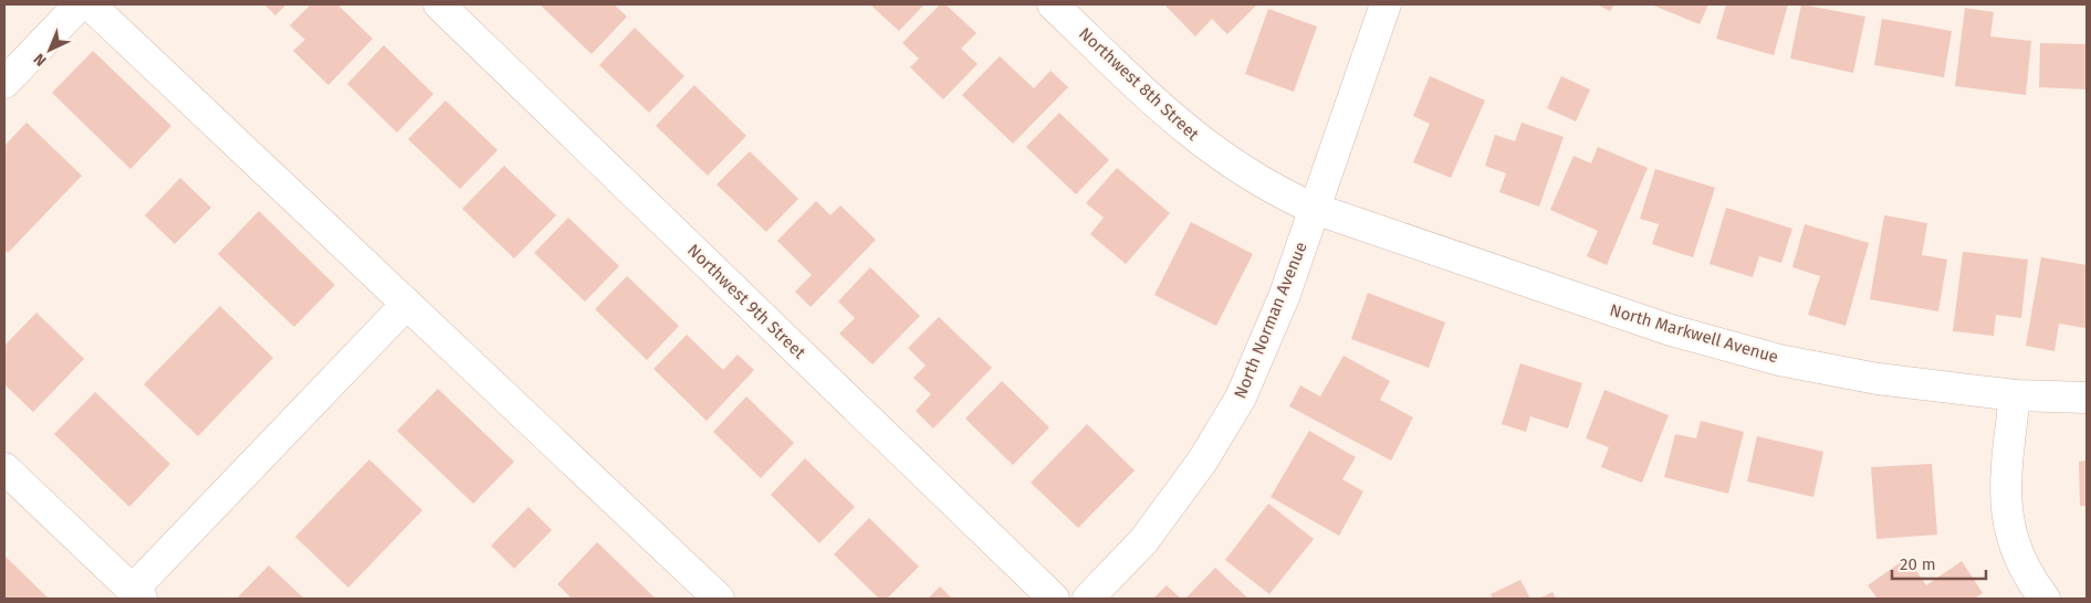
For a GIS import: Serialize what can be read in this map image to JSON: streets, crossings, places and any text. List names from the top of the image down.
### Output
{
  "streets": {
    "street": [
      "Northwest 8th Street",
      "Northwest 9th Street",
      "North Norman Avenue",
      "North Markwell Avenue"
    ]
  },
  "crossings": [
    ["Northwest 8th Street", "North Norman Avenue"],
    ["Northwest 8th Street", "North Markwell Avenue"],
    ["North Norman Avenue", "North Markwell Avenue"]
  ],
  "scale_bar": "20 m",
  "north": "bottom left"
}
